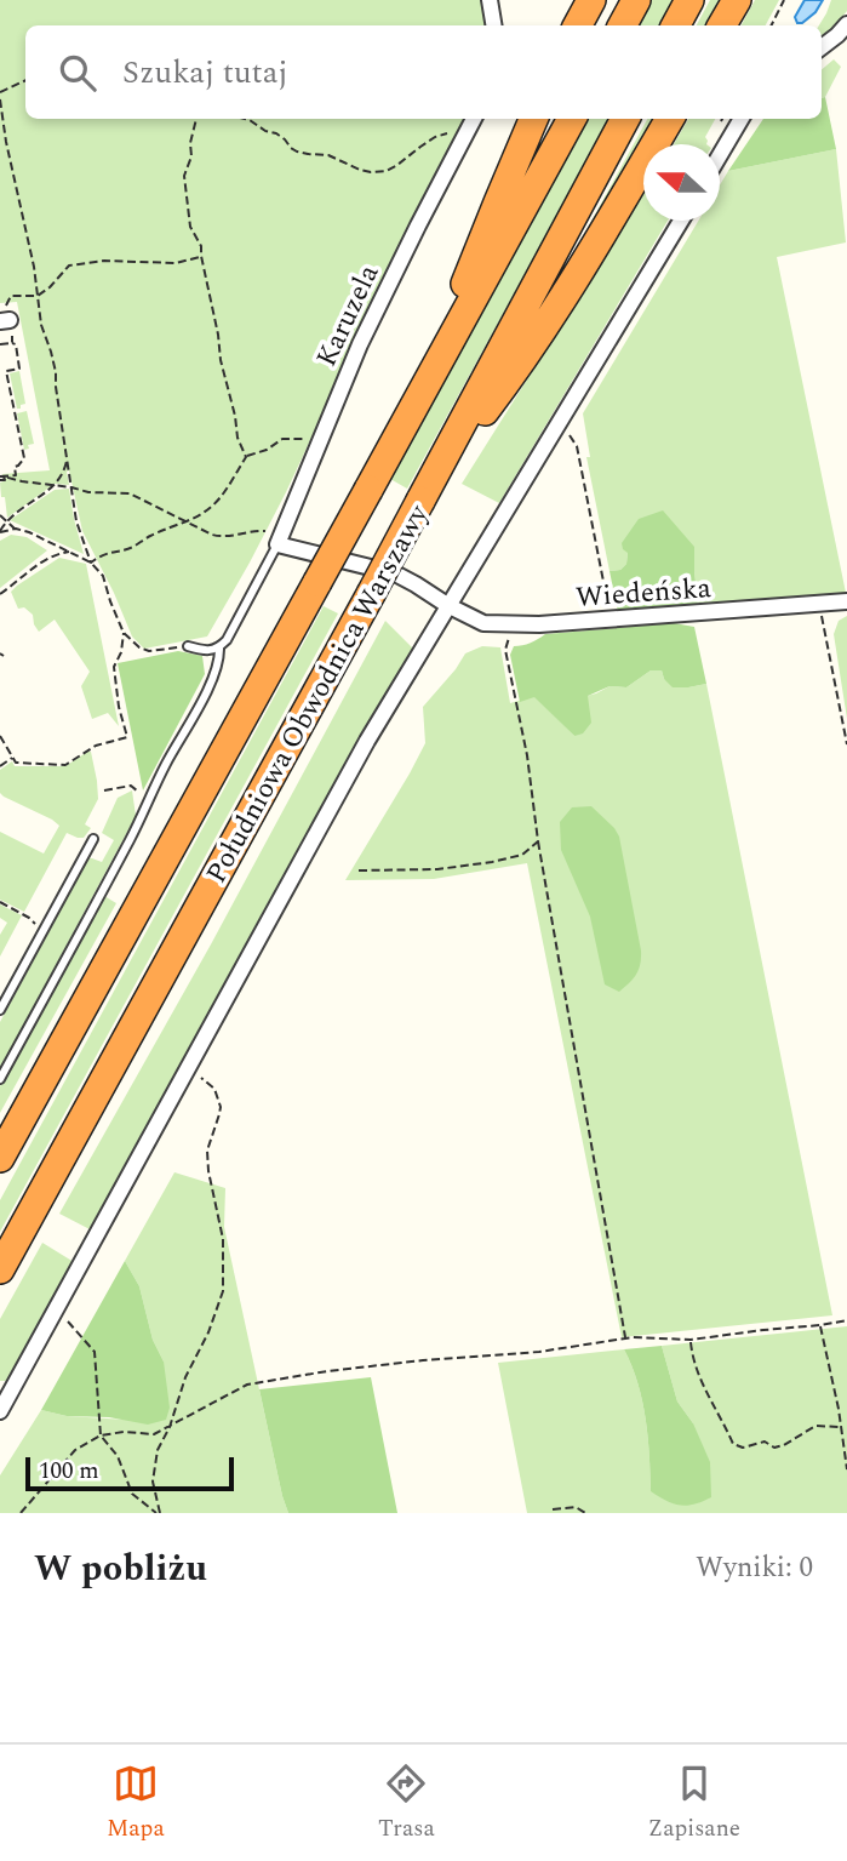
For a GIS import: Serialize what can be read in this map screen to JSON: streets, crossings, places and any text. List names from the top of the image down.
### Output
{
  "streets": {
    "highway": ["Południowa Obwodnica Warszawy"],
    "street": ["Karuzela", "Wiedeńska"]
  },
  "crossings": [
    ["Karuzela", "Wiedeńska"]
  ],
  "scale_bar": "100 m",
  "north": "left",
  "page": {
    "search": "Szukaj tutaj",
    "scale": "100 m",
    "heading": ["W pobliżu", "Wyniki: 0"],
    "nav": ["Mapa", "Trasa", "Zapisane"]
  }
}
